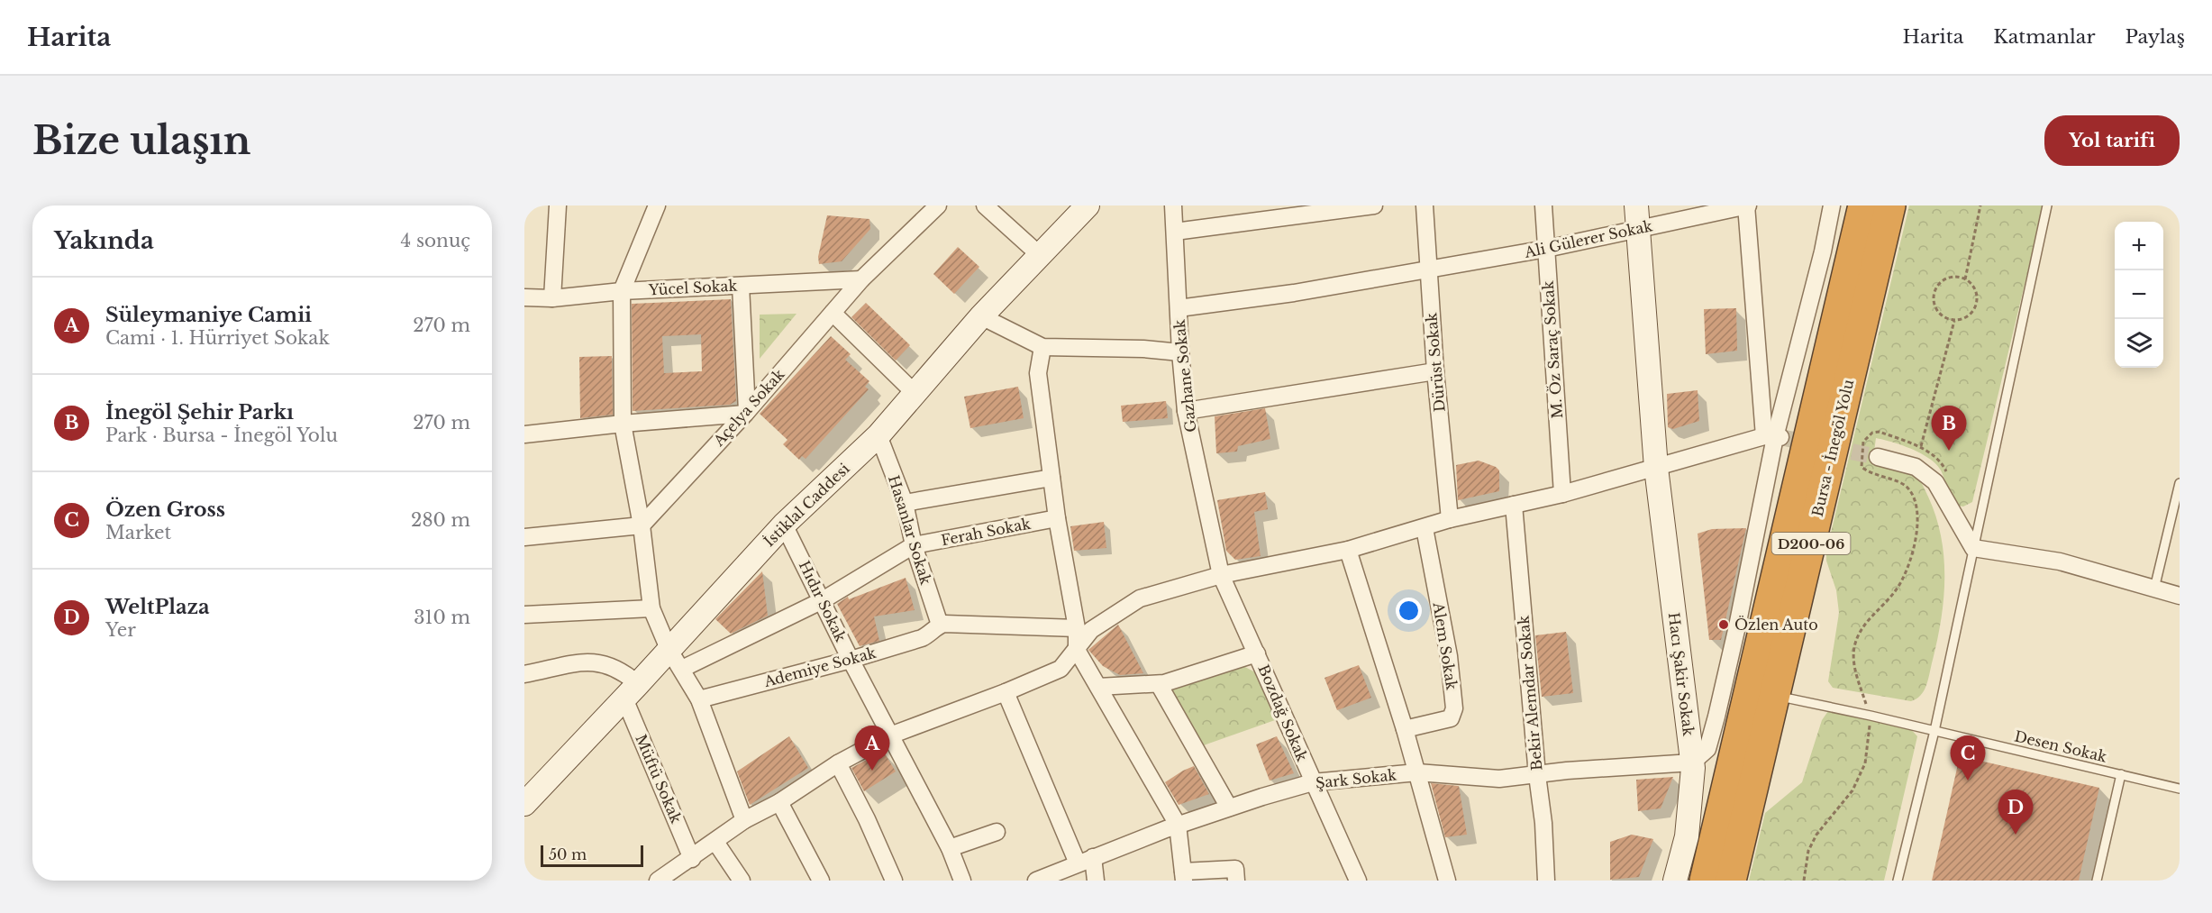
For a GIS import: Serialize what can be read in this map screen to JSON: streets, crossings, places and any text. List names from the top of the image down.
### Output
{
  "streets": {
    "highway": ["Bursa - İnegöl Yolu", "D200-06"],
    "main road": ["İstiklal Caddesi", "Hacı Şakir Sokak"],
    "street": [
      "Ali Gülerer Sokak",
      "Yücel Sokak",
      "M. Öz Saraç Sokak",
      "Dürüst Sokak",
      "Gazhane Sokak",
      "Açelya Sokak",
      "Hasanlar Sokak",
      "Ferah Sokak",
      "Hıdır Sokak",
      "Alem Sokak",
      "Ademiye Sokak",
      "Bekir Alemdar Sokak",
      "Bozdağ Sokak",
      "Müftü Sokak",
      "Şark Sokak"
    ],
    "lane": ["Desen Sokak"]
  },
  "crossings": [
    ["Ali Gülerer Sokak", "M. Öz Saraç Sokak"],
    ["Ali Gülerer Sokak", "Dürüst Sokak"],
    ["Ali Gülerer Sokak", "Gazhane Sokak"],
    ["Ali Gülerer Sokak", "Hacı Şakir Sokak"],
    ["Yücel Sokak", "Açelya Sokak"],
    ["Gazhane Sokak", "Bozdağ Sokak"],
    ["Bursa - İnegöl Yolu", "Desen Sokak"],
    ["İstiklal Caddesi", "Hasanlar Sokak"],
    ["İstiklal Caddesi", "Hıdır Sokak"],
    ["İstiklal Caddesi", "Müftü Sokak"],
    ["Hasanlar Sokak", "Ferah Sokak"],
    ["Hasanlar Sokak", "Ademiye Sokak"],
    ["Hıdır Sokak", "Ademiye Sokak"],
    ["Hacı Şakir Sokak", "Şark Sokak"],
    ["Bekir Alemdar Sokak", "Şark Sokak"],
    ["Bozdağ Sokak", "Şark Sokak"]
  ],
  "places": ["Özlen Auto"],
  "scale_bar": "50 m",
  "page": {
    "header": "Harita",
    "nav": ["Harita", "Katmanlar", "Paylaş"],
    "buttons": "Yol tarifi",
    "title": "Bize ulaşın",
    "heading": ["Yakında", "4 sonuç"],
    "map_buttons": ["+", "−"],
    "list": [
      {
        "mark": "A",
        "name": "Süleymaniye Camii",
        "note": "Cami · 1. Hürriyet Sokak",
        "value": "270 m"
      },
      {
        "mark": "B",
        "name": "İnegöl Şehir Parkı",
        "note": "Park · Bursa - İnegöl Yolu",
        "value": "270 m"
      },
      {
        "mark": "C",
        "name": "Özen Gross",
        "note": "Market",
        "value": "280 m"
      },
      {
        "mark": "D",
        "name": "WeltPlaza",
        "note": "Yer",
        "value": "310 m"
      }
    ],
    "pins": [
      "B",
      "A",
      "C",
      "D"
    ],
    "scale": "50 m"
  }
}
